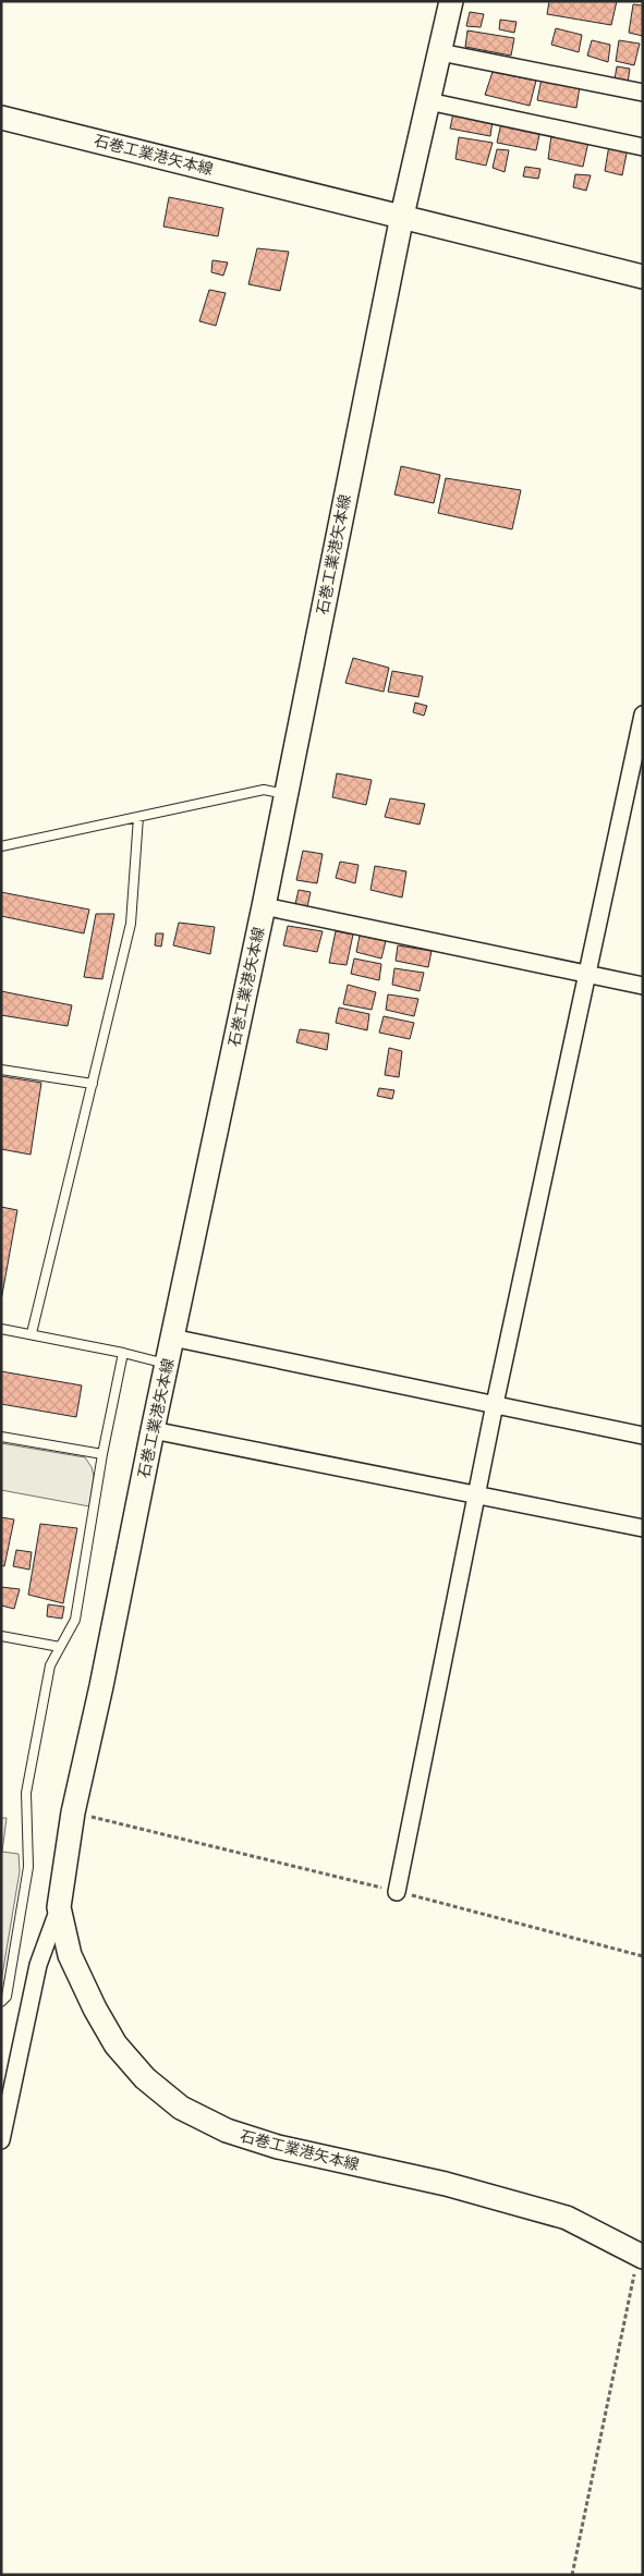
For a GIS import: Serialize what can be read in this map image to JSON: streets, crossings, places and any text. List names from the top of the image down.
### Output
{
  "streets": {
    "main road": ["石巻工業港矢本線"]
  }
}
